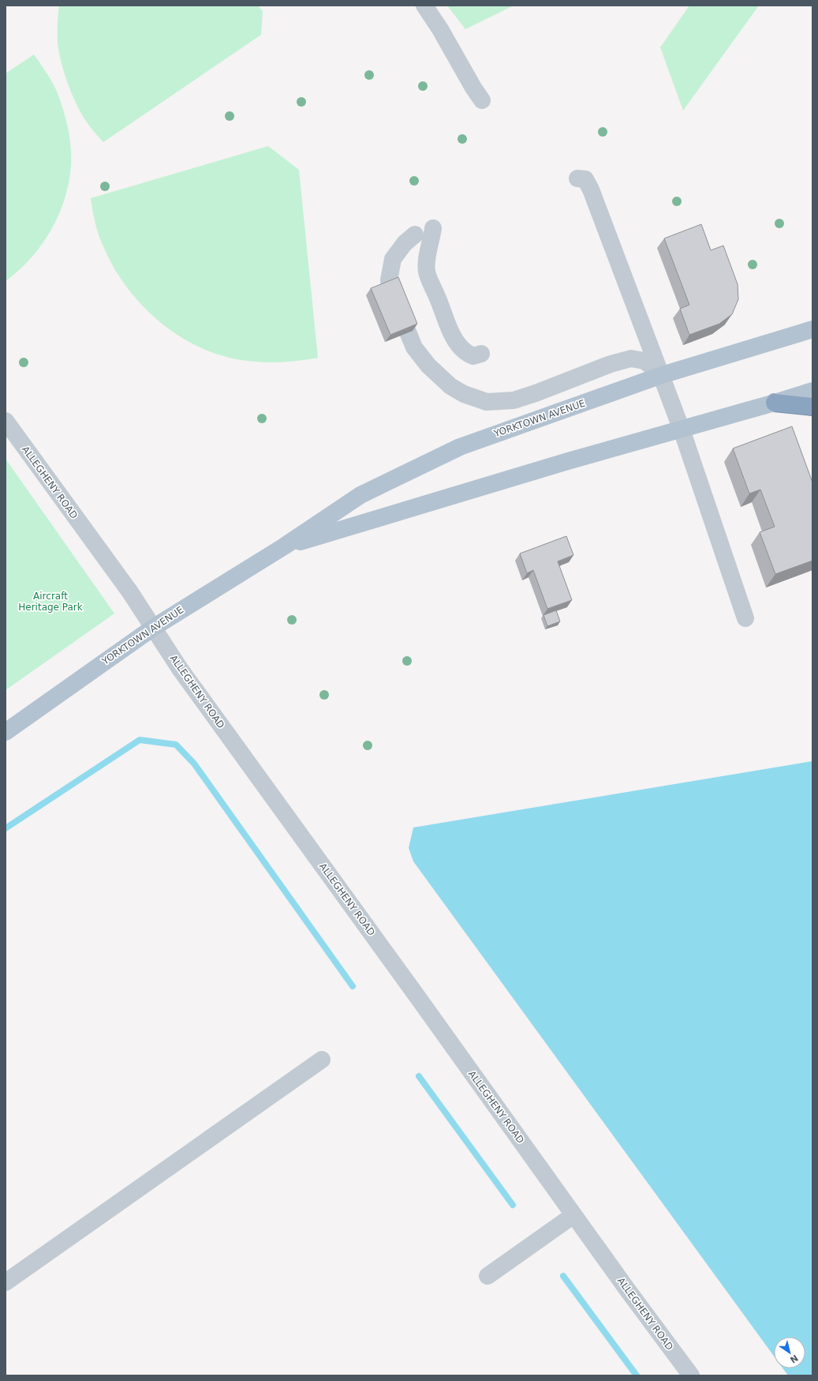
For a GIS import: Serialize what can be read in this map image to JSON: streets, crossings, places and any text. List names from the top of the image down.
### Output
{
  "streets": {
    "main road": ["YORKTOWN AVENUE"],
    "street": ["ALLEGHENY ROAD"]
  },
  "crossings": [
    ["YORKTOWN AVENUE", "ALLEGHENY ROAD"]
  ],
  "parks": ["Aircraft Heritage Park"],
  "north": "bottom right"
}
